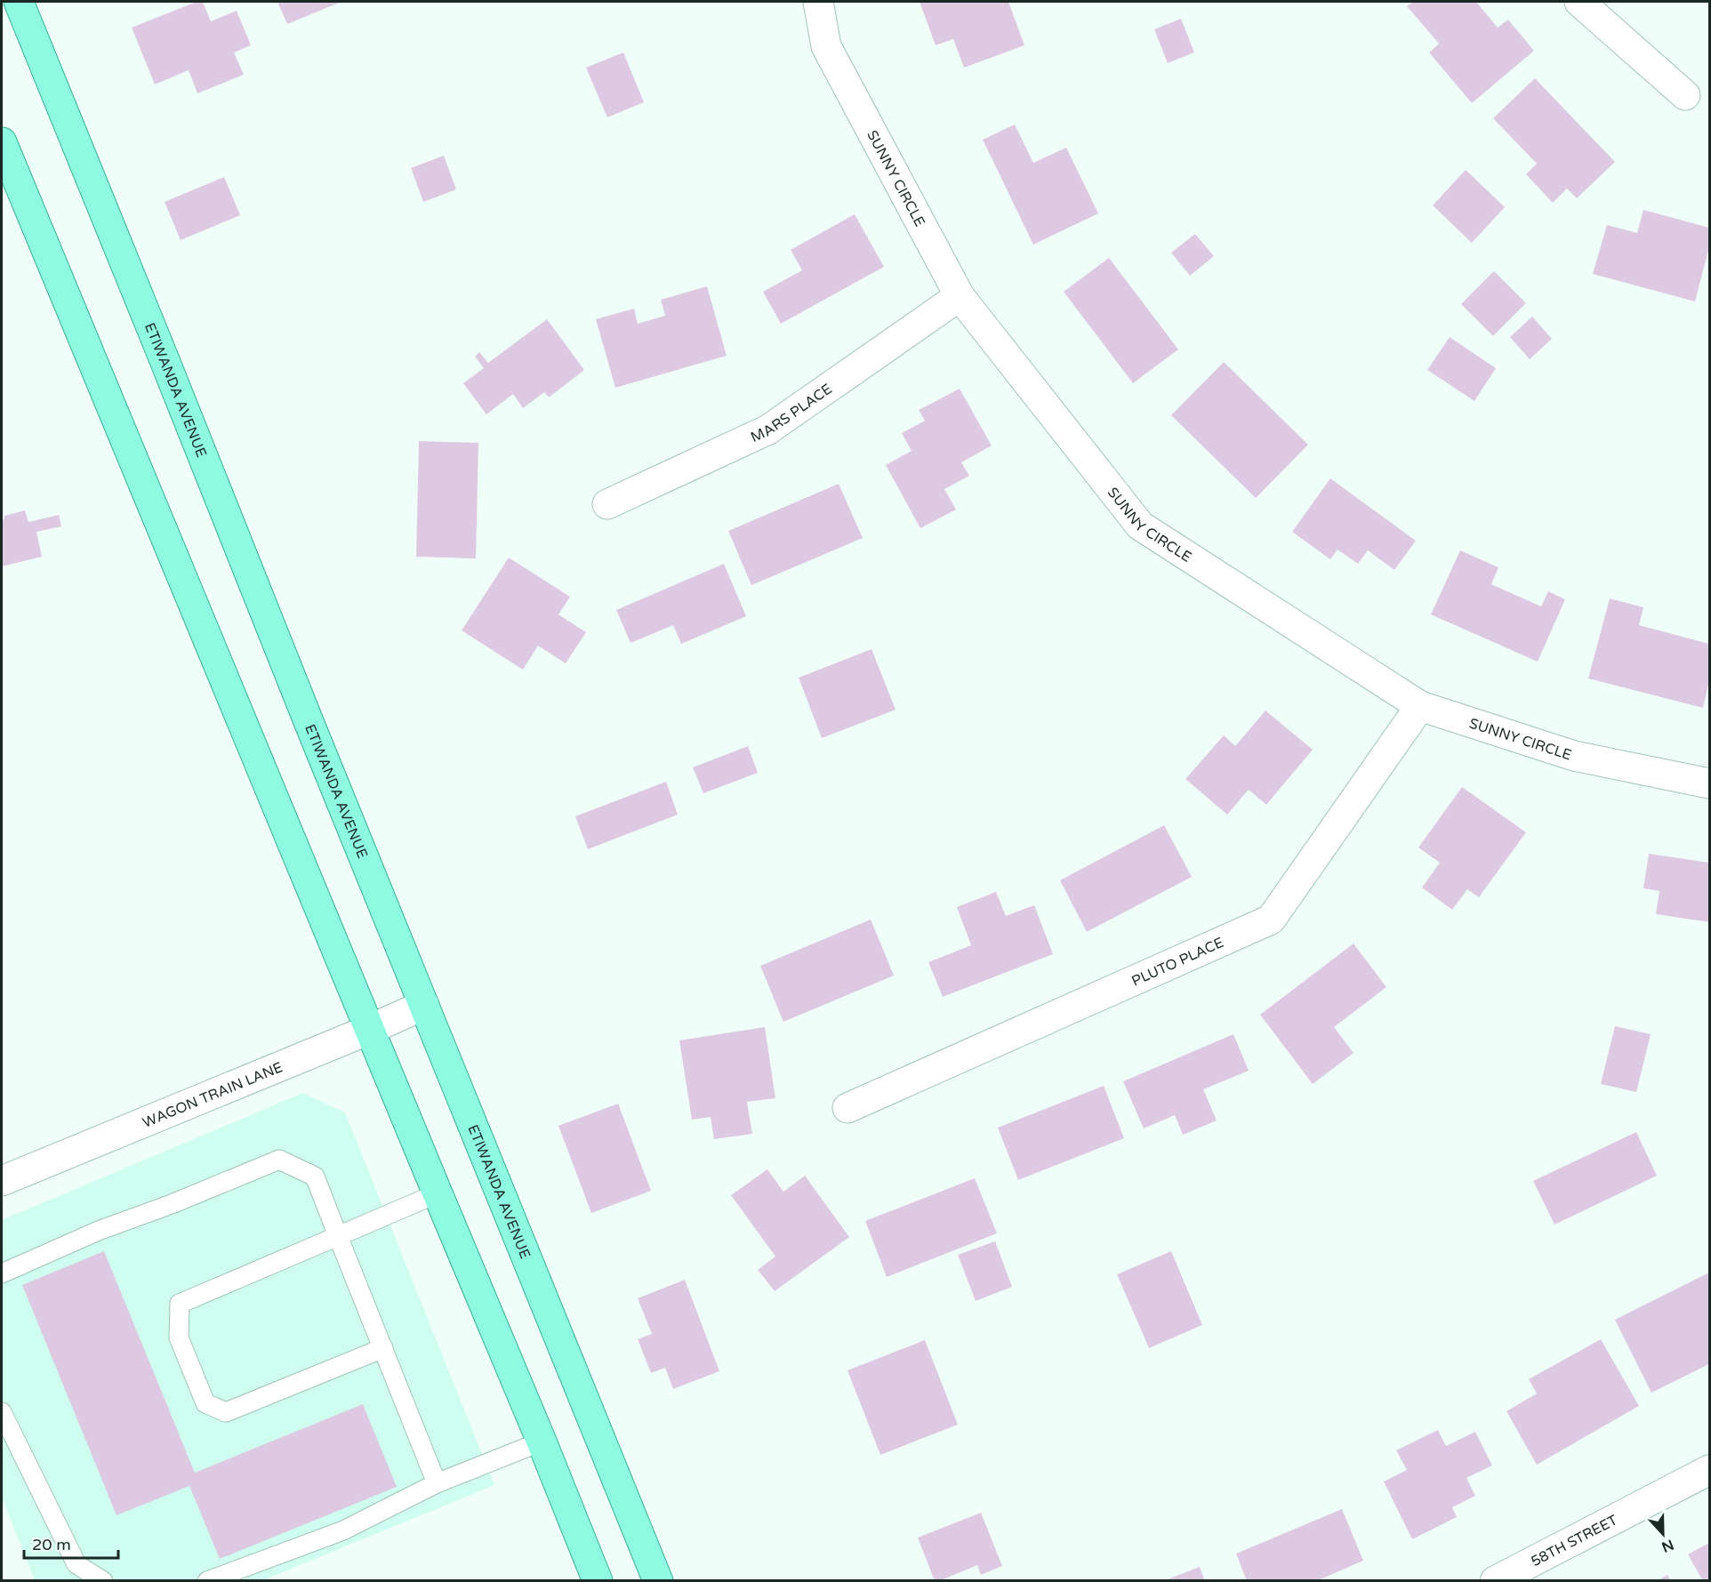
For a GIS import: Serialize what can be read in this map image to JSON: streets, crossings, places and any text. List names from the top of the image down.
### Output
{
  "streets": {
    "main road": ["ETIWANDA AVENUE"],
    "street": [
      "SUNNY CIRCLE",
      "MARS PLACE",
      "PLUTO PLACE",
      "WAGON TRAIN LANE",
      "58TH STREET"
    ]
  },
  "crossings": [
    ["SUNNY CIRCLE", "MARS PLACE"],
    ["SUNNY CIRCLE", "PLUTO PLACE"],
    ["ETIWANDA AVENUE", "WAGON TRAIN LANE"]
  ],
  "scale_bar": "20 m",
  "north": "bottom"
}
